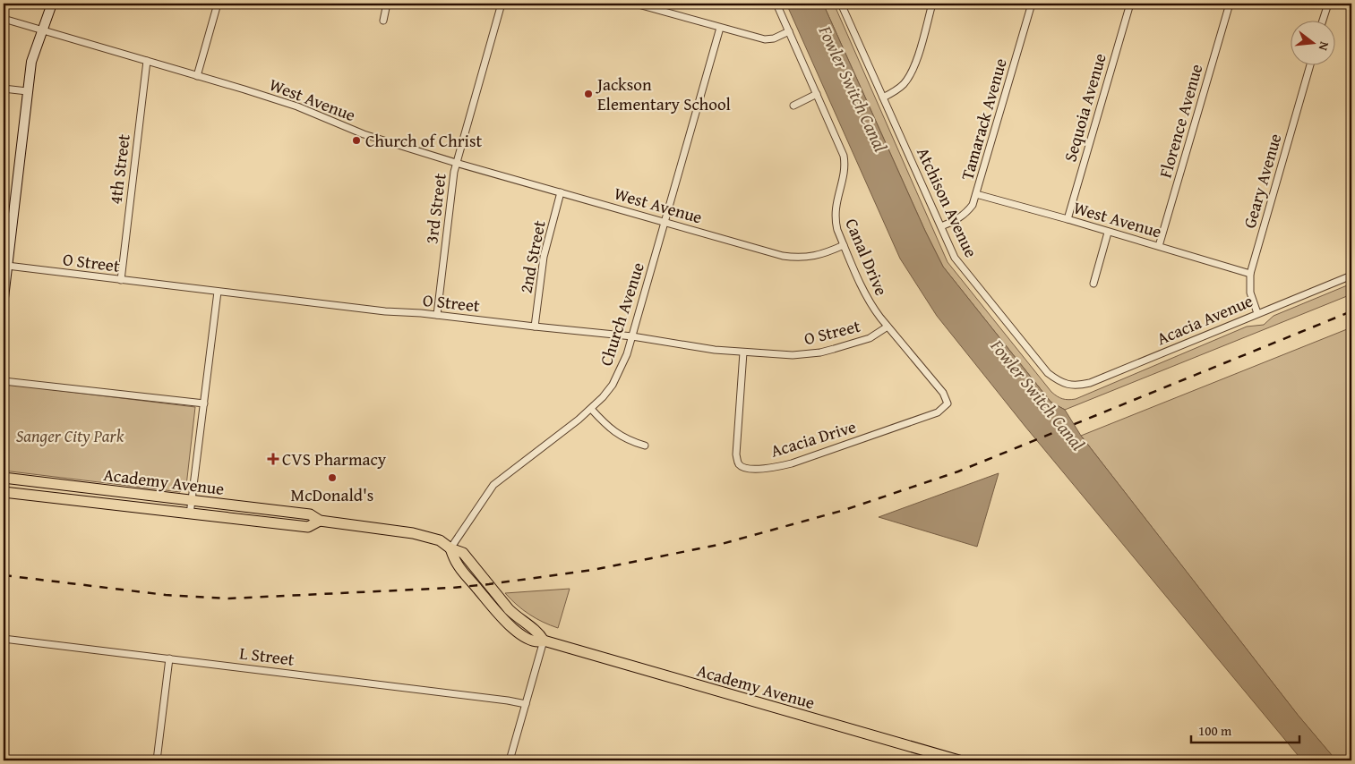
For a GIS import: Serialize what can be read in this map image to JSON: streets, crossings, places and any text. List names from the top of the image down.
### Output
{
  "streets": {
    "main road": ["Academy Avenue"],
    "street": [
      "West Avenue",
      "Sequoia Avenue",
      "Tamarack Avenue",
      "Florence Avenue",
      "4th Street",
      "Geary Avenue",
      "Atchison Avenue",
      "3rd Street",
      "2nd Street",
      "Canal Drive",
      "O Street",
      "Church Avenue",
      "Acacia Avenue",
      "Acacia Drive",
      "L Street"
    ]
  },
  "crossings": [
    ["West Avenue", "Sequoia Avenue"],
    ["West Avenue", "Tamarack Avenue"],
    ["West Avenue", "Florence Avenue"],
    ["West Avenue", "4th Street"],
    ["West Avenue", "Geary Avenue"],
    ["West Avenue", "3rd Street"],
    ["West Avenue", "2nd Street"],
    ["West Avenue", "Canal Drive"],
    ["West Avenue", "Church Avenue"],
    ["Tamarack Avenue", "Atchison Avenue"],
    ["4th Street", "O Street"],
    ["Geary Avenue", "Acacia Avenue"],
    ["Atchison Avenue", "Acacia Avenue"],
    ["3rd Street", "O Street"],
    ["2nd Street", "O Street"],
    ["Canal Drive", "O Street"],
    ["Canal Drive", "Acacia Drive"],
    ["O Street", "Church Avenue"],
    ["O Street", "Acacia Drive"],
    ["Church Avenue", "Academy Avenue"]
  ],
  "water": ["Fowler Switch Canal"],
  "parks": ["Sanger City Park"],
  "places": {
    "other": ["Jackson Elementary School", "Church of Christ", "McDonald's"],
    "health": ["CVS Pharmacy"]
  },
  "scale_bar": "100 m",
  "north": "right"
}
